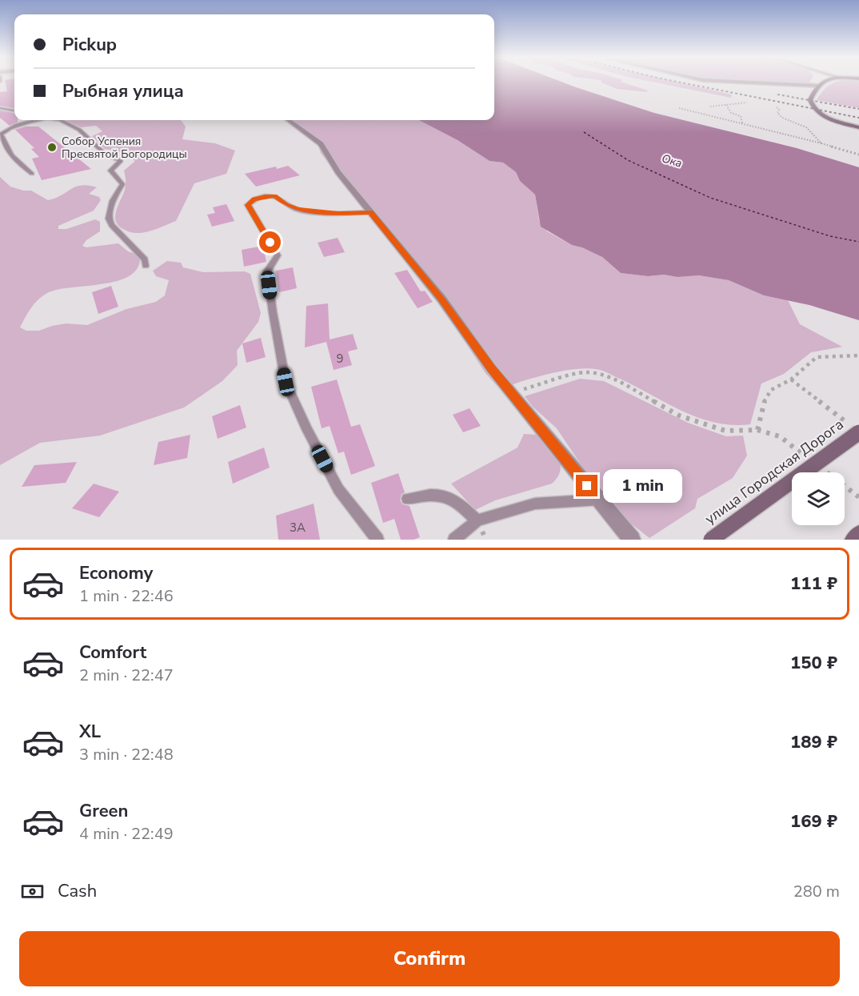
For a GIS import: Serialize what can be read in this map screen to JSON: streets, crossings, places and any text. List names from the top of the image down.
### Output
{
  "streets": {
    "main road": ["улица Городская Дорога"]
  },
  "water": ["Ока"],
  "places": ["Собор Успения Пресвятой Богородицы"],
  "house_numbers": ["9", "3А"],
  "page": {
    "banner": ["Pickup", "Рыбная улица"],
    "bubble": "1 min",
    "list": [
      {
        "name": "Economy",
        "note": "1 min · 22:46",
        "value": "111 ₽"
      },
      {
        "name": "Comfort",
        "note": "2 min · 22:47",
        "value": "150 ₽"
      },
      {
        "name": "XL",
        "note": "3 min · 22:48",
        "value": "189 ₽"
      },
      {
        "name": "Green",
        "note": "4 min · 22:49",
        "value": "169 ₽"
      }
    ],
    "pay": ["Cash", "280 m"],
    "buttons": "Confirm"
  }
}
